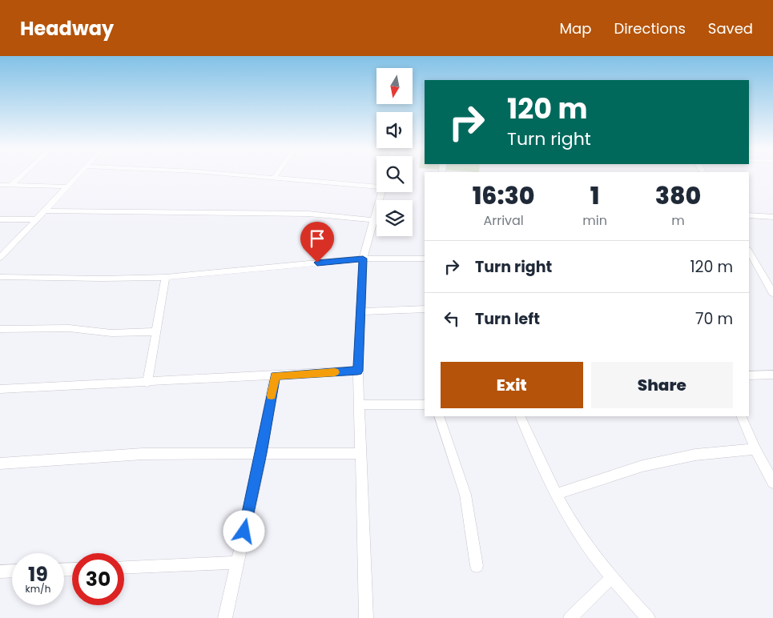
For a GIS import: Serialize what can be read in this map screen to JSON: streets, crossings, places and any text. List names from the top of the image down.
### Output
{
  "north": "bottom",
  "page": {
    "header": "Headway",
    "nav": ["Map", "Directions", "Saved"],
    "turn": ["120 m", "Turn right"],
    "eta": [
      "16:30",
      "Arrival",
      "1",
      "min",
      "380",
      "m"
    ],
    "list": [
      {
        "name": "Turn right",
        "value": "120 m"
      },
      {
        "name": "Turn left",
        "value": "70 m"
      }
    ],
    "buttons": ["Exit", "Share"],
    "speed": "19 km/h",
    "limit": "30"
  }
}
